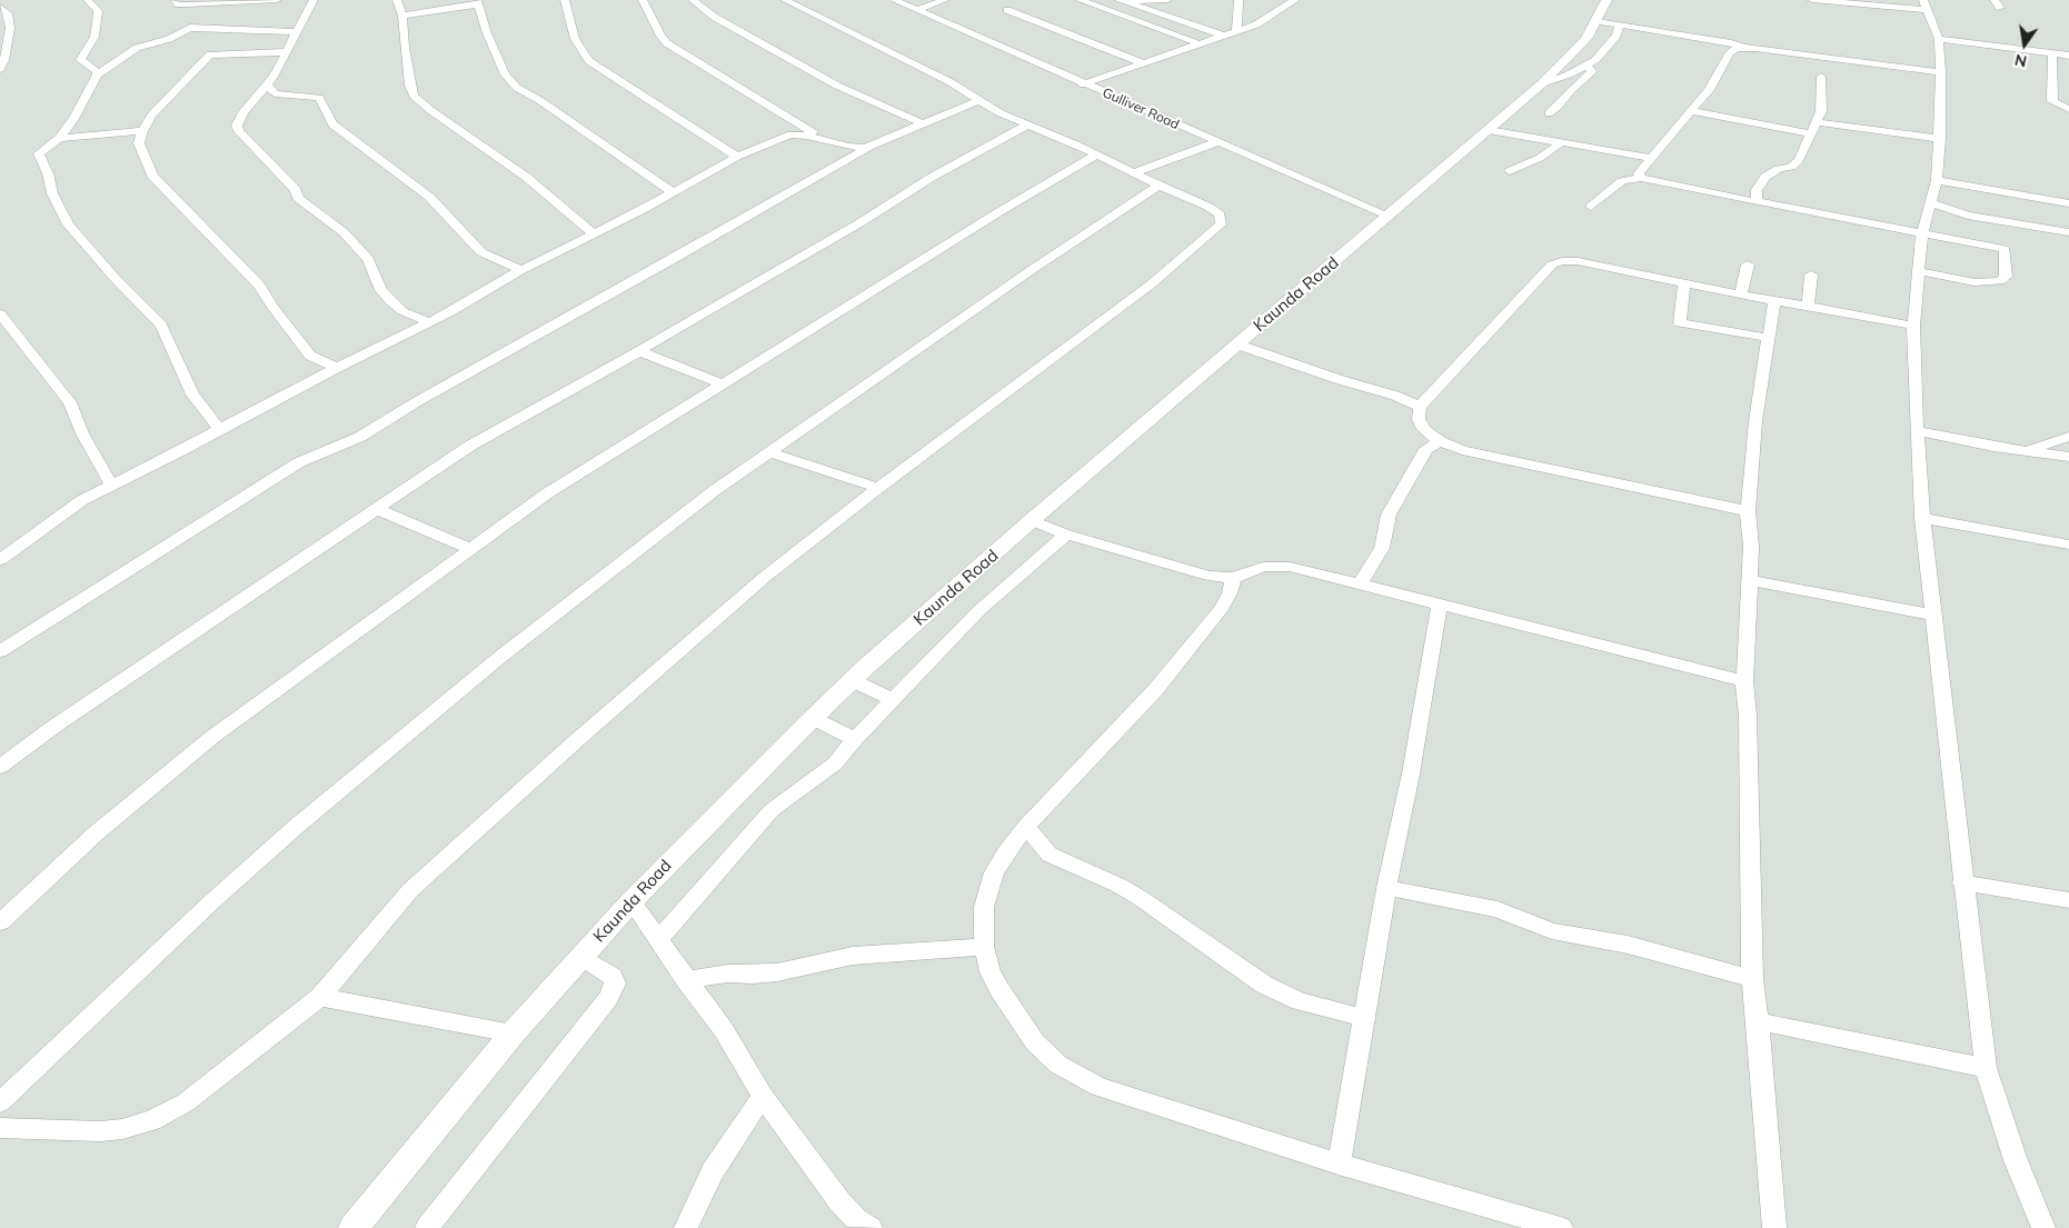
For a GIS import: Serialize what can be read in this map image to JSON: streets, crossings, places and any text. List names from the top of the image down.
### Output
{
  "streets": {
    "main road": ["Kaunda Road"],
    "street": ["Gulliver Road"]
  },
  "crossings": [
    ["Gulliver Road", "Kaunda Road"]
  ],
  "north": "bottom"
}
